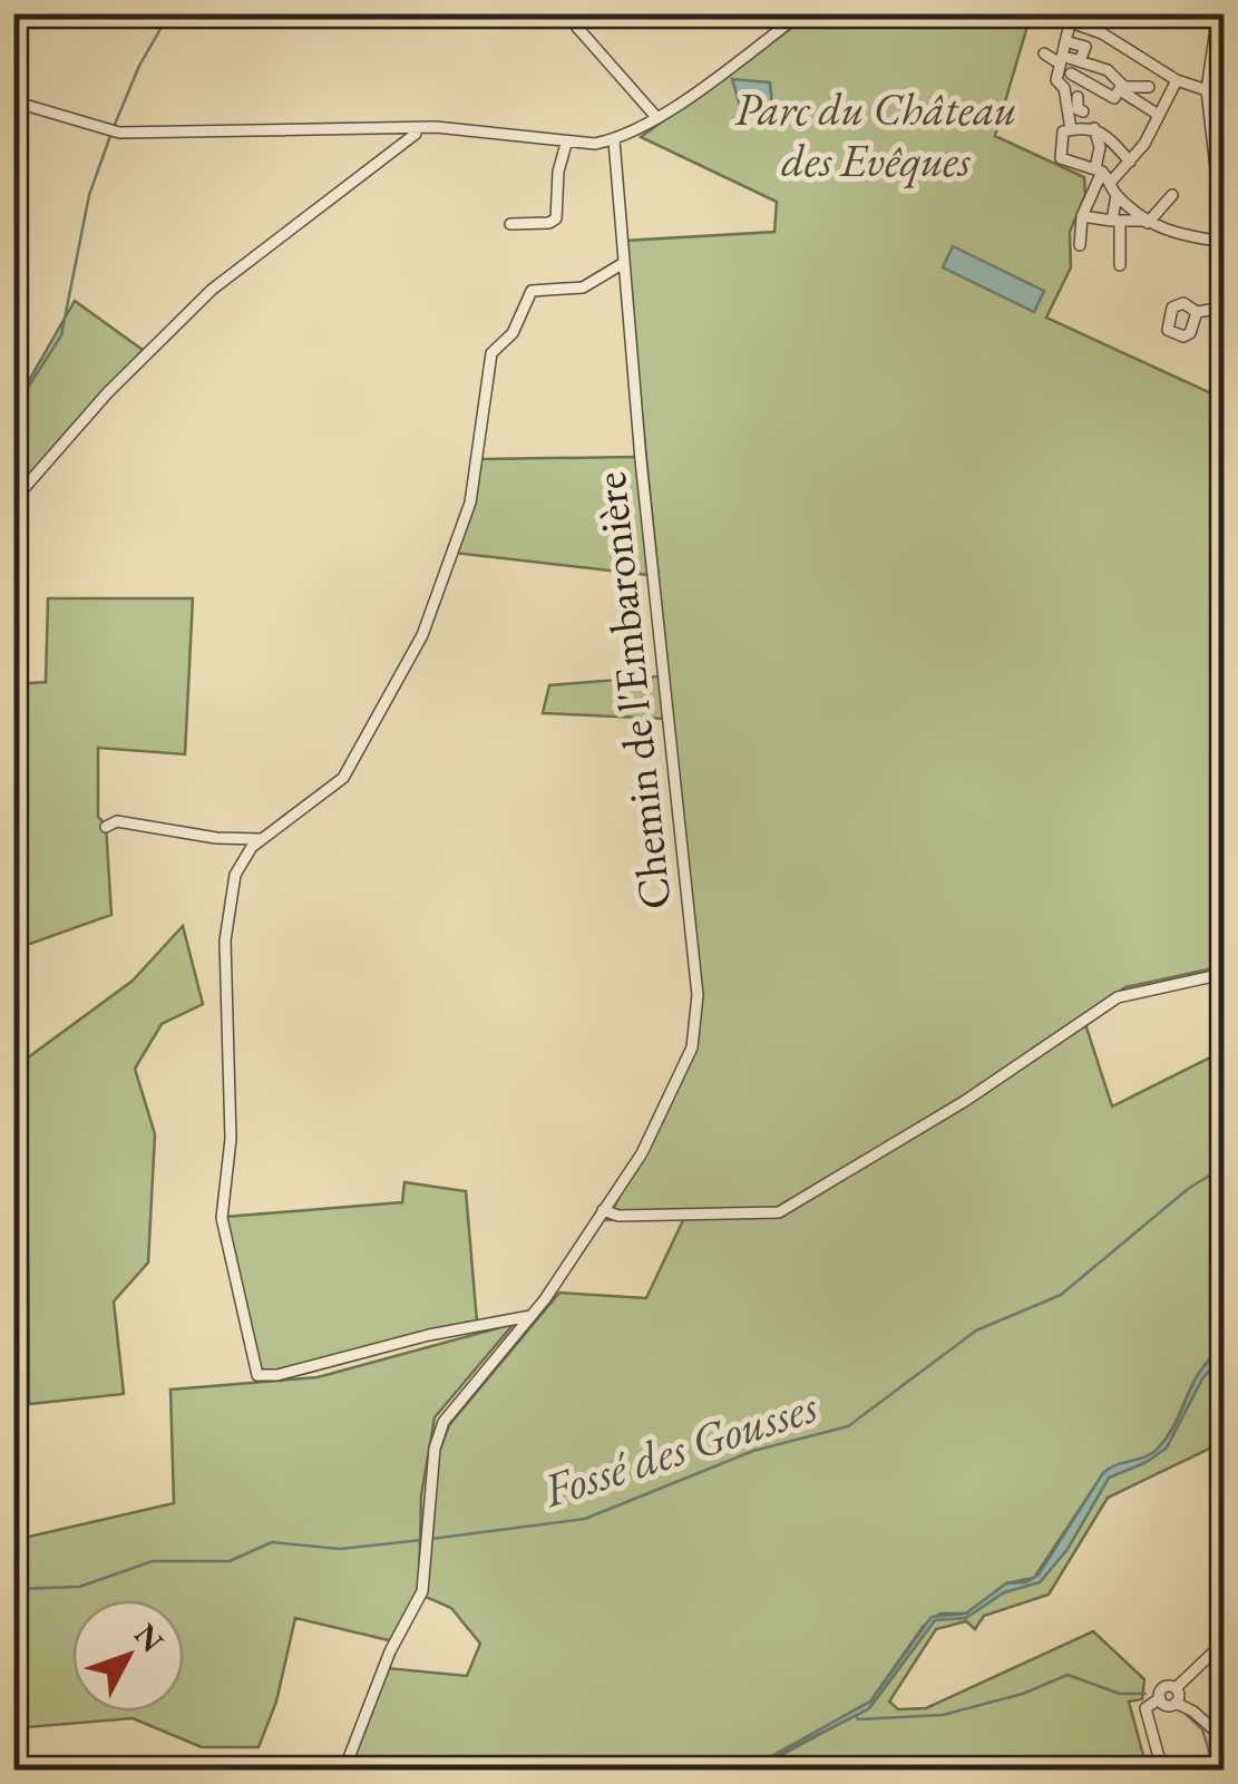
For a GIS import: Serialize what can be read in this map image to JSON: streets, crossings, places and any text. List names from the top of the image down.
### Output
{
  "streets": {
    "street": ["Chemin de l'Embaronière"]
  },
  "water": ["Fossé des Gousses"],
  "parks": ["Parc du Château des Evêques"],
  "north": "top right"
}
